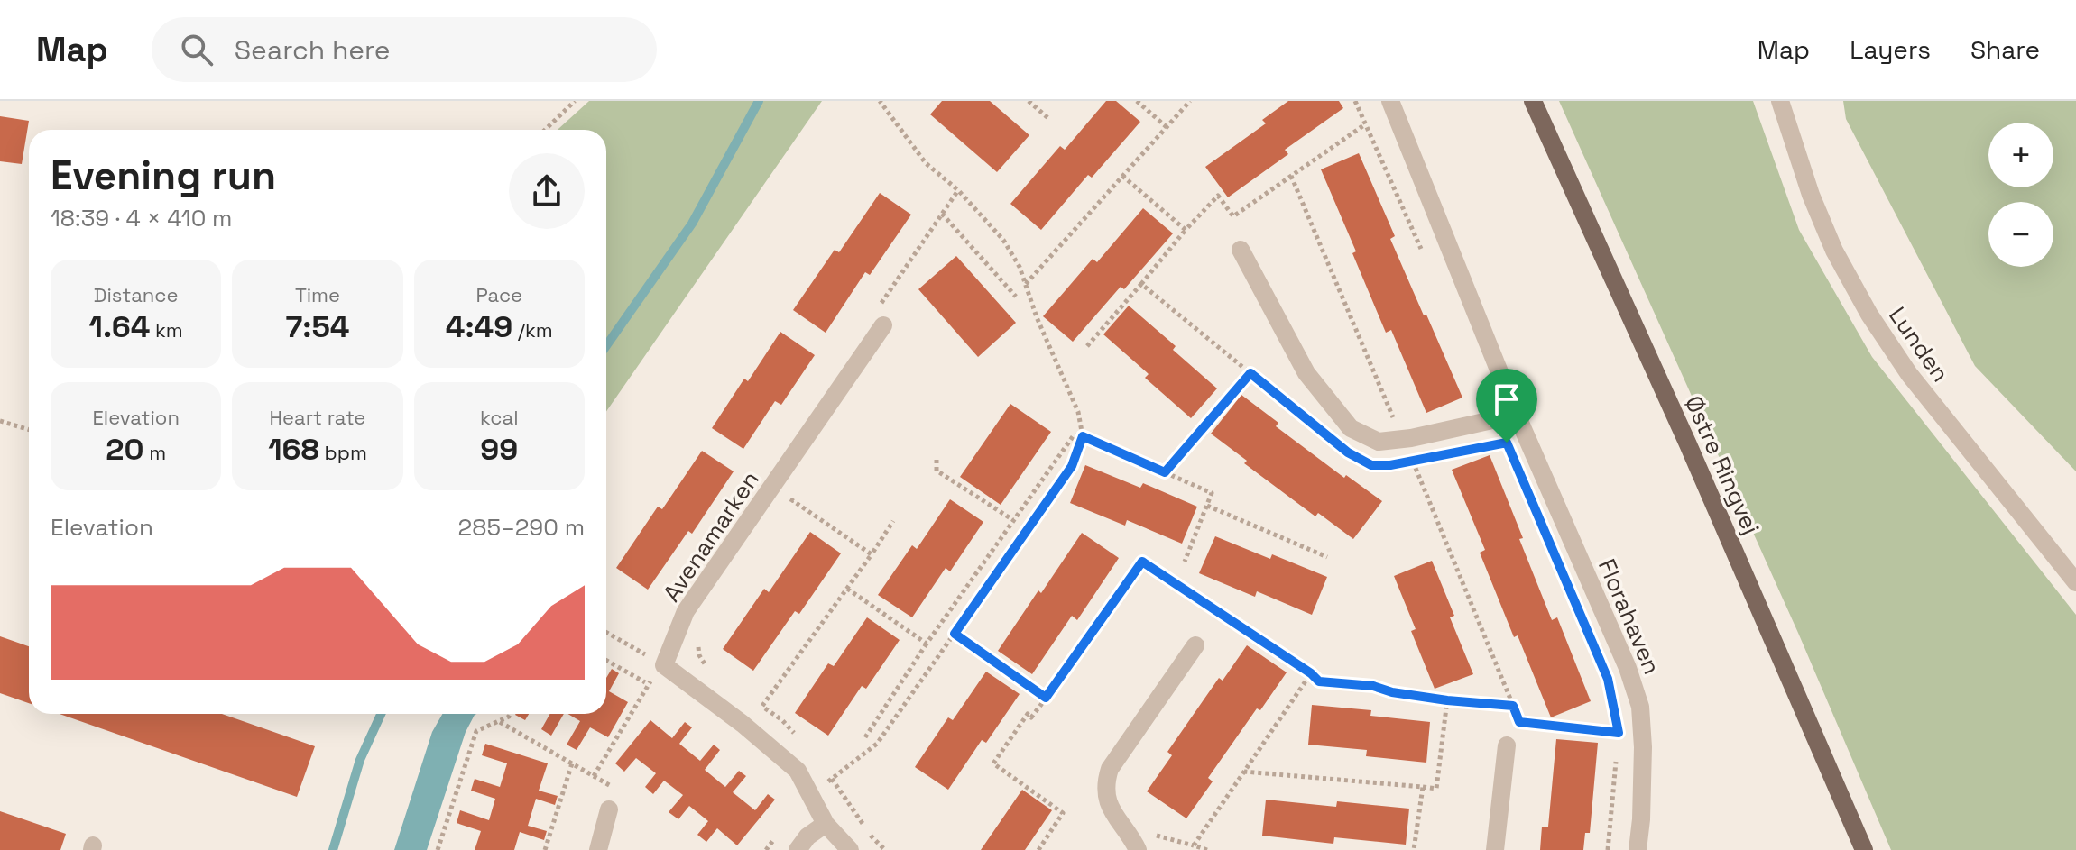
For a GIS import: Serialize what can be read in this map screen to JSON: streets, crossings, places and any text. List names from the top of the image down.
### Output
{
  "streets": {
    "main road": ["Østre Ringvej"],
    "street": ["Lunden", "Avenamarken", "Florahaven"]
  },
  "page": {
    "header": "Map",
    "search": "Search here",
    "nav": ["Map", "Layers", "Share"],
    "map_buttons": ["+", "−"],
    "heading": ["Evening run", "18:39 · 4 × 410 m"],
    "stats": [
      ["Distance", "1.64 km"],
      ["Time", "7:54"],
      ["Pace", "4:49 /km"],
      ["Elevation", "20 m"],
      ["Heart rate", "168 bpm"],
      ["kcal", "99"]
    ],
    "chart": ["Elevation", "285–290 m"]
  }
}
